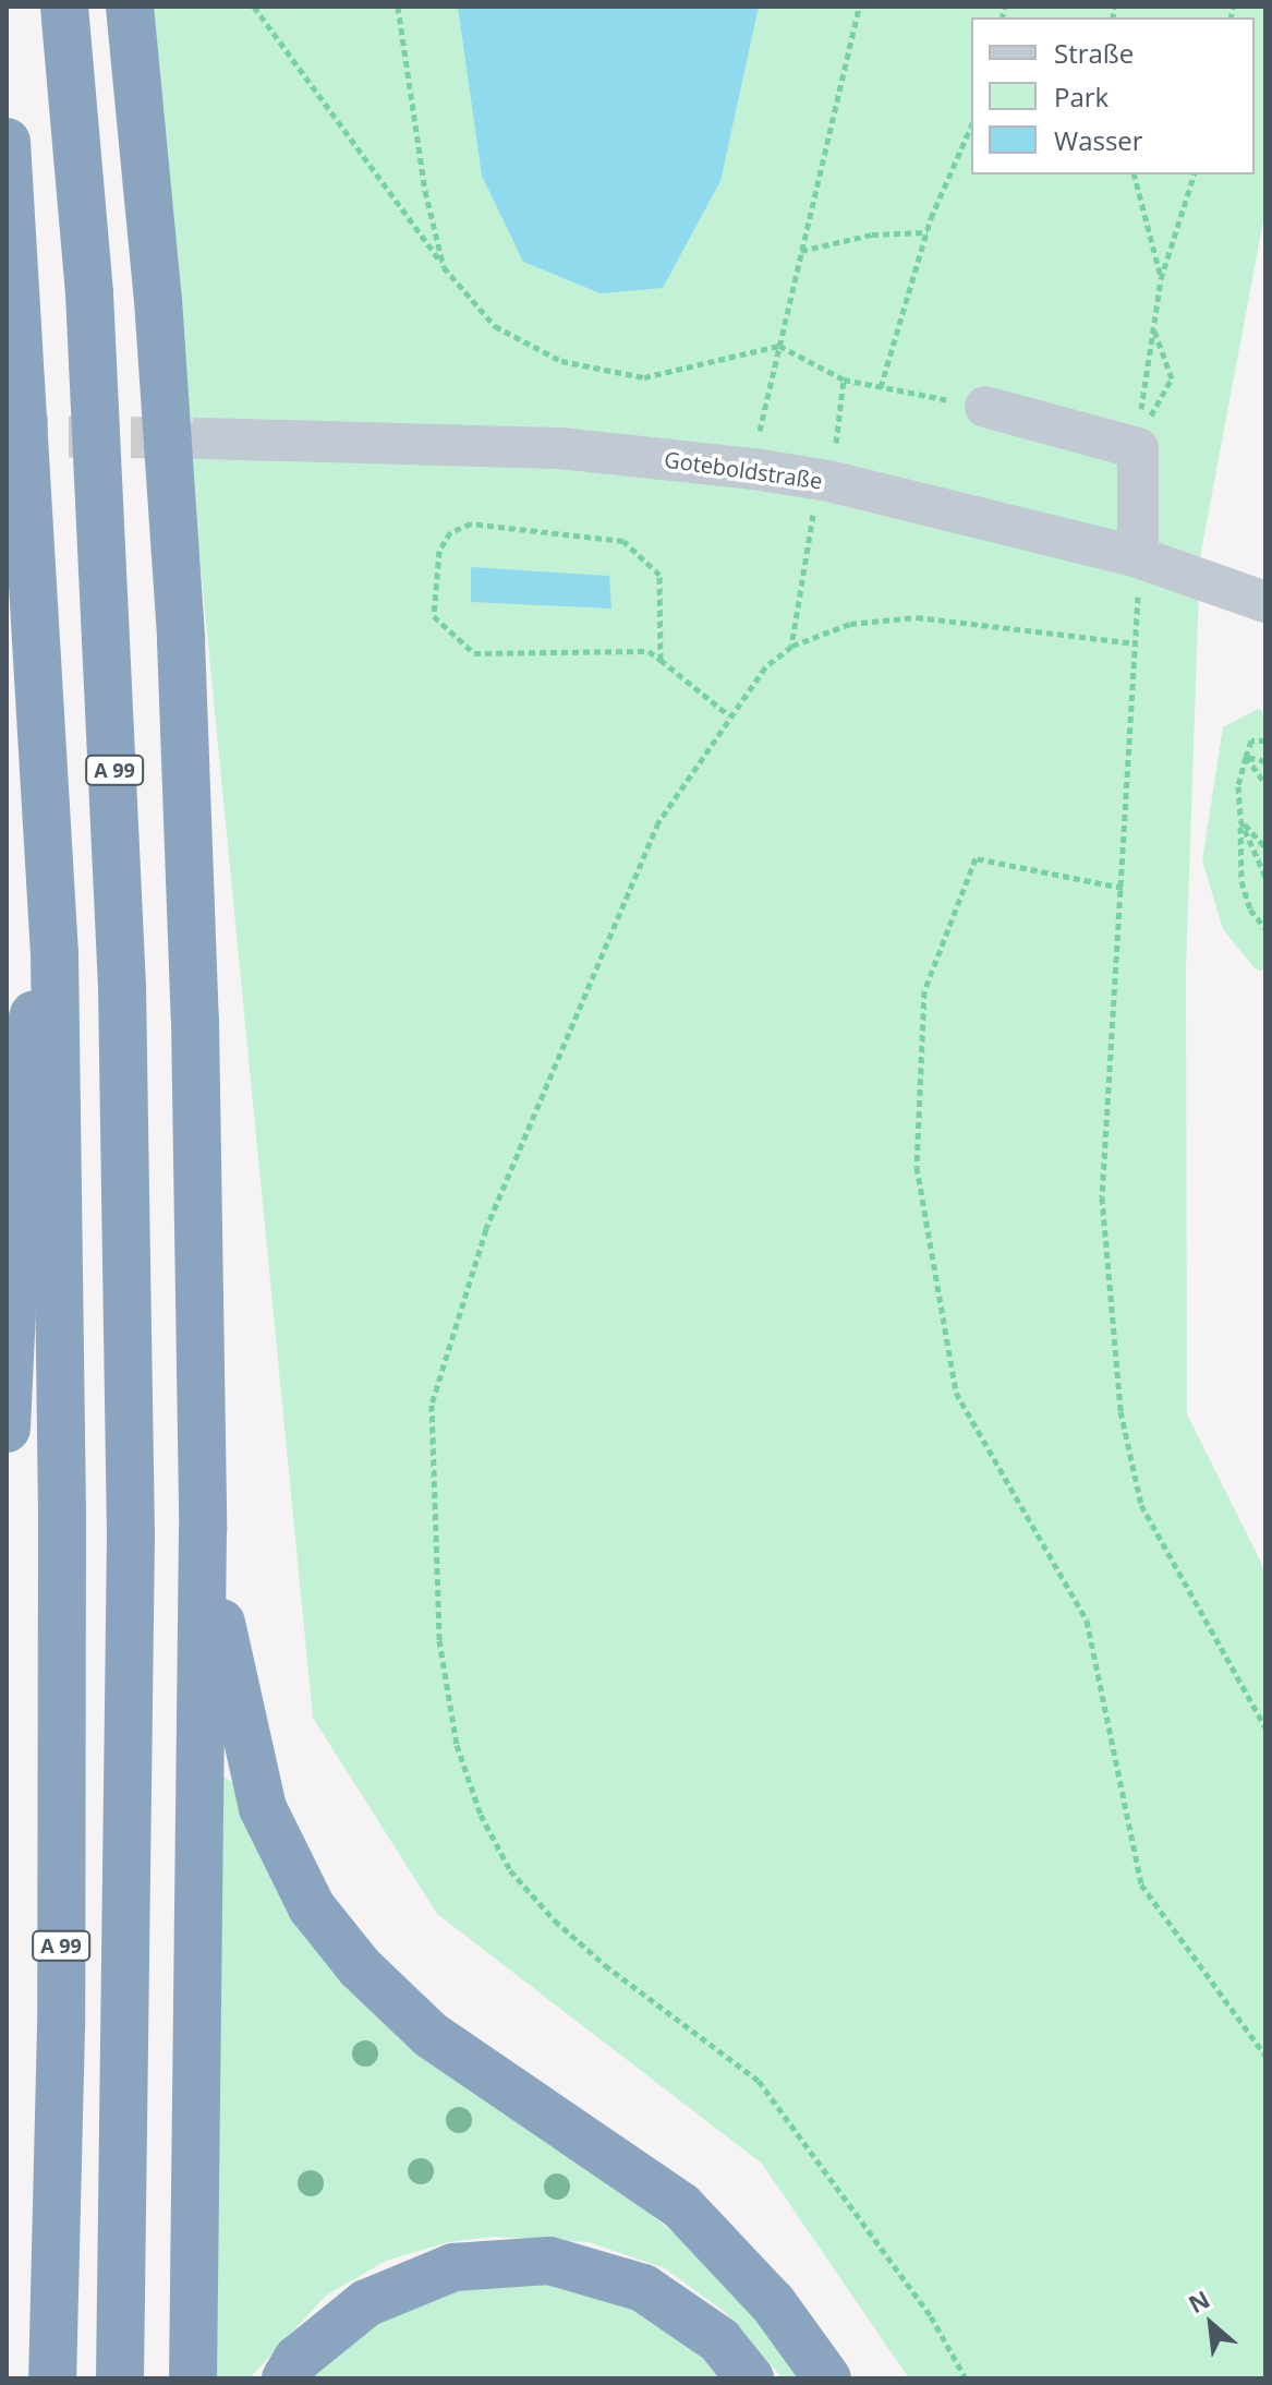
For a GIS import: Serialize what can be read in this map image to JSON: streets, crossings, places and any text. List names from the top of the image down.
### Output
{
  "streets": {
    "highway": ["A 99"],
    "street": ["Goteboldstraße"]
  },
  "legend": ["Straße", "Park", "Wasser"],
  "north": "top left"
}
